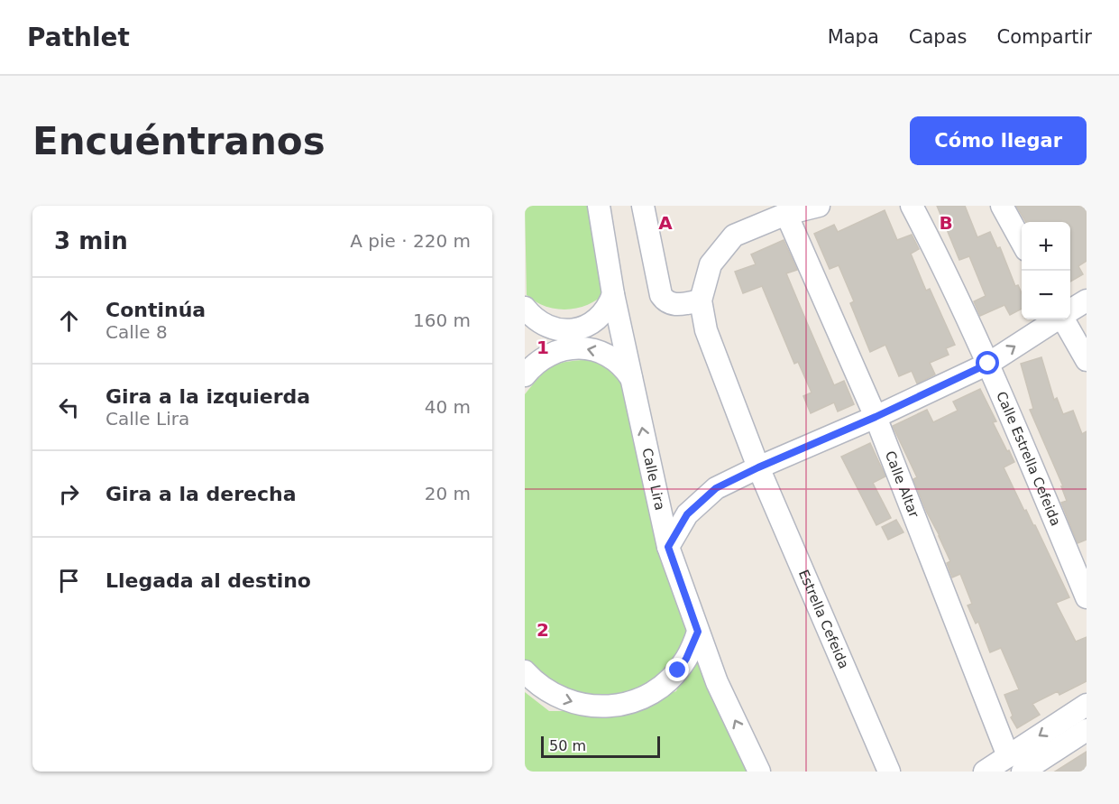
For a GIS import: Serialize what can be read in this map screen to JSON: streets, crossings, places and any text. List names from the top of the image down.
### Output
{
  "streets": {
    "street": [
      "Calle Estrella Cefeida",
      "Calle Lira",
      "Calle Altar",
      "Estrella Cefeida"
    ]
  },
  "scale_bar": "50 m",
  "page": {
    "header": "Pathlet",
    "nav": ["Mapa", "Capas", "Compartir"],
    "buttons": "Cómo llegar",
    "title": "Encuéntranos",
    "heading": ["3 min", "A pie · 220 m"],
    "map_buttons": ["+", "−"],
    "list": [
      ["Continúa", "Calle 8", "160 m"],
      ["Gira a la izquierda", "Calle Lira", "40 m"],
      ["Gira a la derecha", "20 m"],
      "Llegada al destino"
    ],
    "scale": "50 m"
  },
  "grid": {
    "columns": ["A", "B"],
    "rows": ["1", "2"]
  }
}
